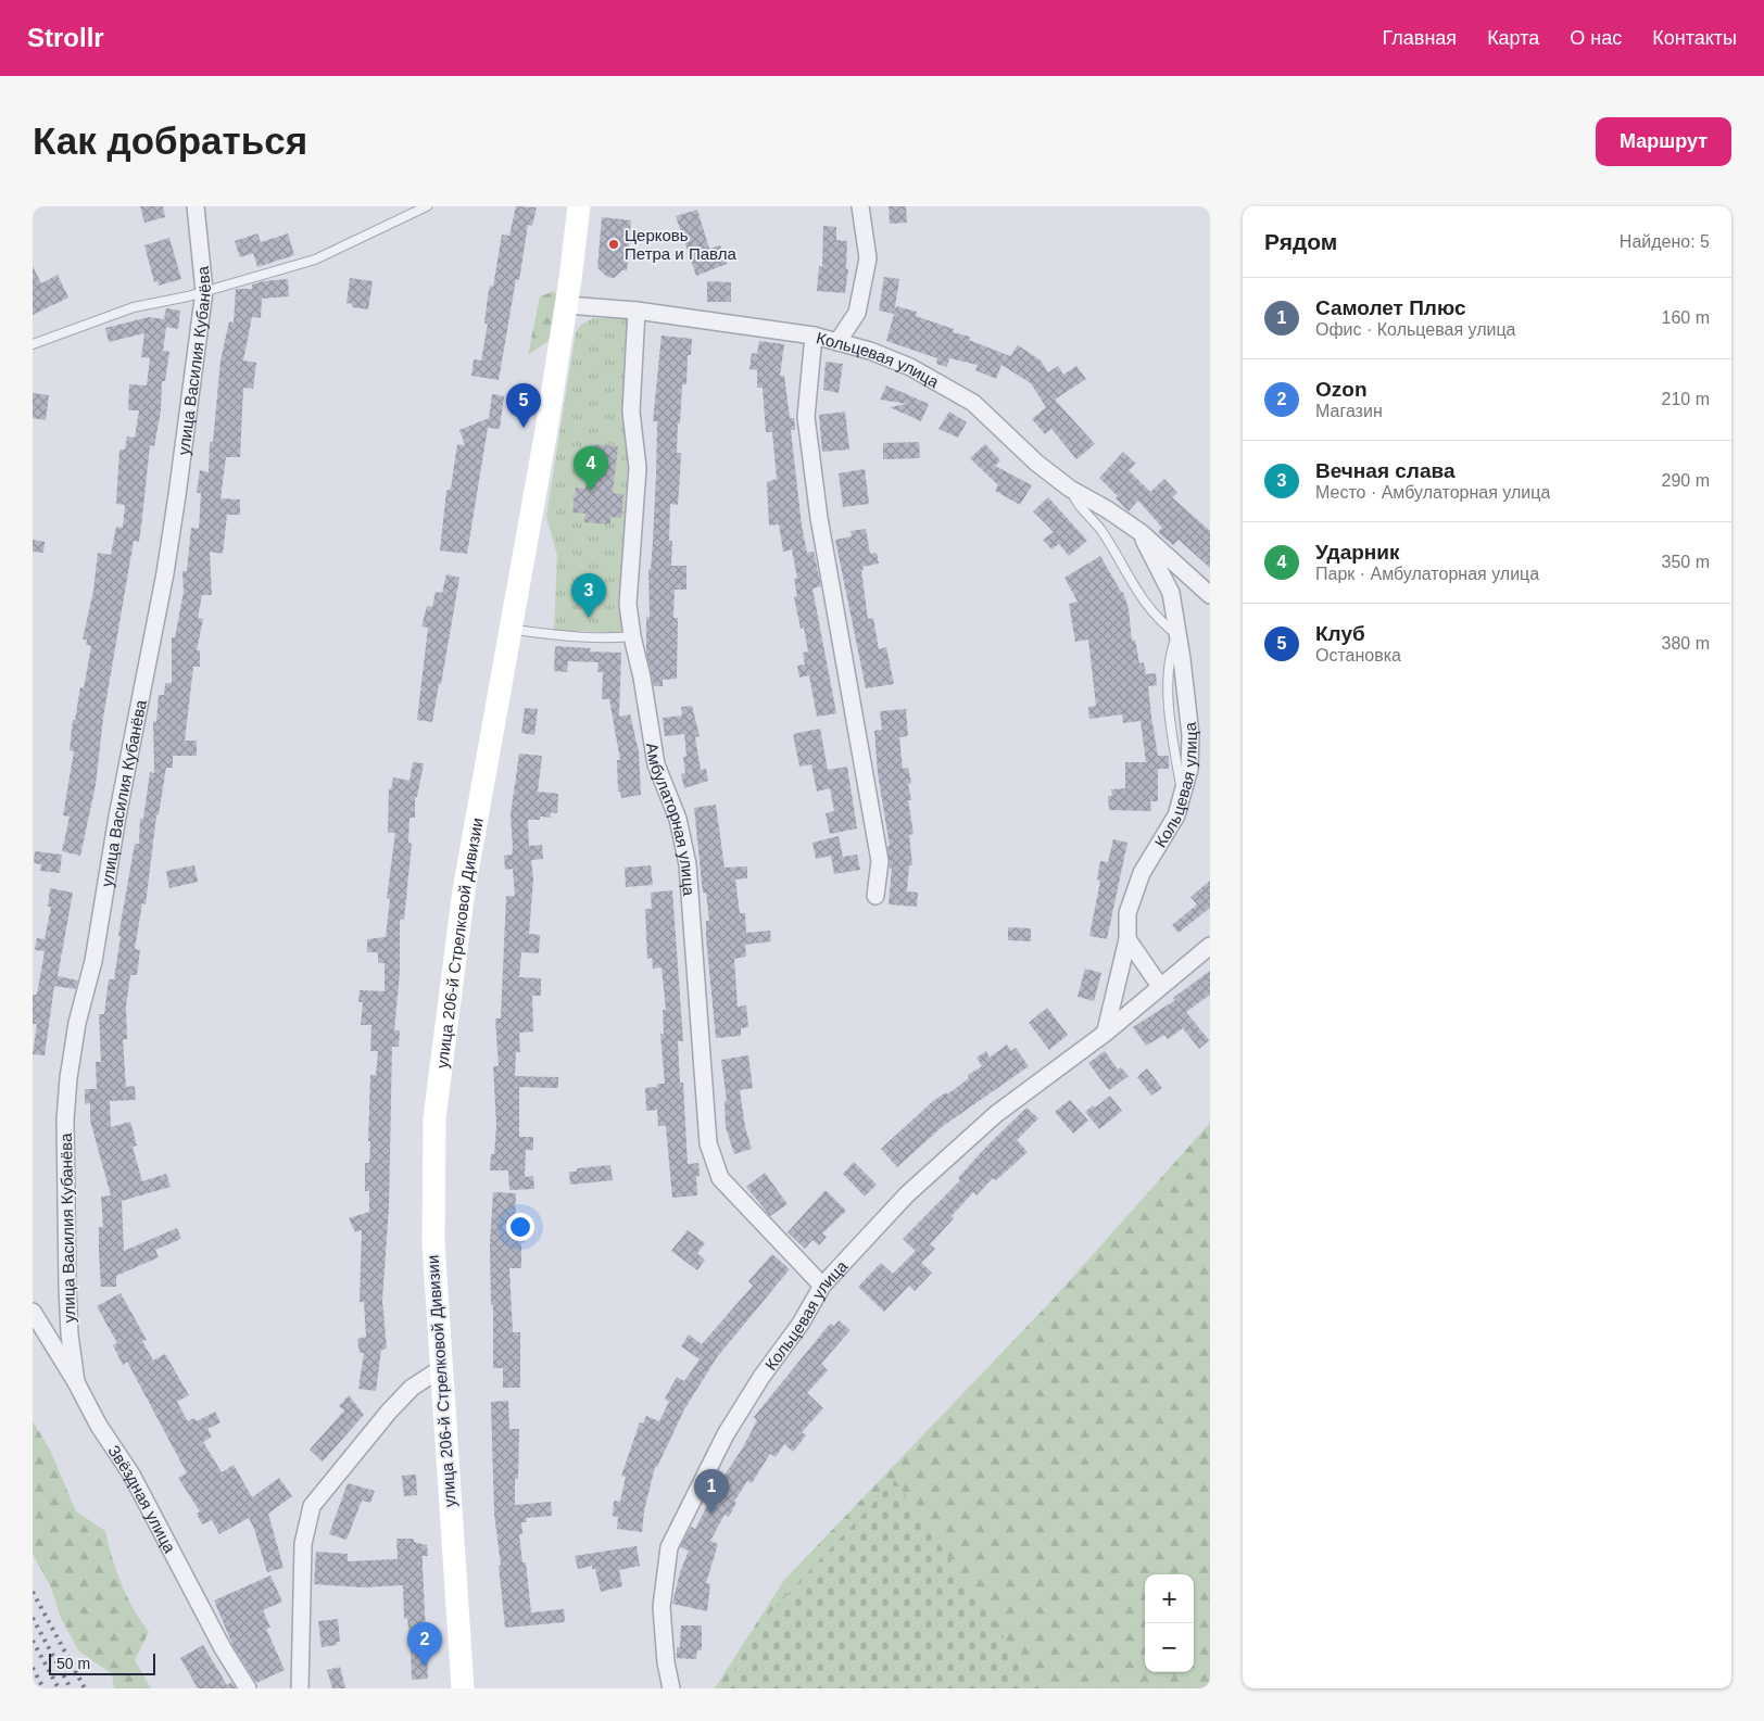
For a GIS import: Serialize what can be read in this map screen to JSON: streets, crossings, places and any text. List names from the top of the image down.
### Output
{
  "streets": {
    "main road": ["улица 206-й Стрелковой Дивизии"],
    "street": [
      "улица Василия Кубанёва",
      "Кольцевая улица",
      "Амбулаторная улица",
      "Звёздная улица"
    ]
  },
  "crossings": [
    ["улица Василия Кубанёва", "Звёздная улица"],
    ["Кольцевая улица", "Амбулаторная улица"],
    ["Кольцевая улица", "улица 206-й Стрелковой Дивизии"]
  ],
  "places": ["Церковь Петра и Павла"],
  "scale_bar": "50 m",
  "page": {
    "header": "Strollr",
    "nav": [
      "Главная",
      "Карта",
      "О нас",
      "Контакты"
    ],
    "buttons": "Маршрут",
    "title": "Как добраться",
    "heading": ["Рядом", "Найдено: 5"],
    "list": [
      {
        "mark": "1",
        "name": "Самолет Плюс",
        "note": "Офис · Кольцевая улица",
        "value": "160 m"
      },
      {
        "mark": "2",
        "name": "Ozon",
        "note": "Магазин",
        "value": "210 m"
      },
      {
        "mark": "3",
        "name": "Вечная слава",
        "note": "Место · Амбулаторная улица",
        "value": "290 m"
      },
      {
        "mark": "4",
        "name": "Ударник",
        "note": "Парк · Амбулаторная улица",
        "value": "350 m"
      },
      {
        "mark": "5",
        "name": "Клуб",
        "note": "Остановка",
        "value": "380 m"
      }
    ],
    "pins": [
      "5",
      "4",
      "3",
      "1",
      "2"
    ],
    "map_buttons": ["+", "−"],
    "scale": "50 m"
  }
}
